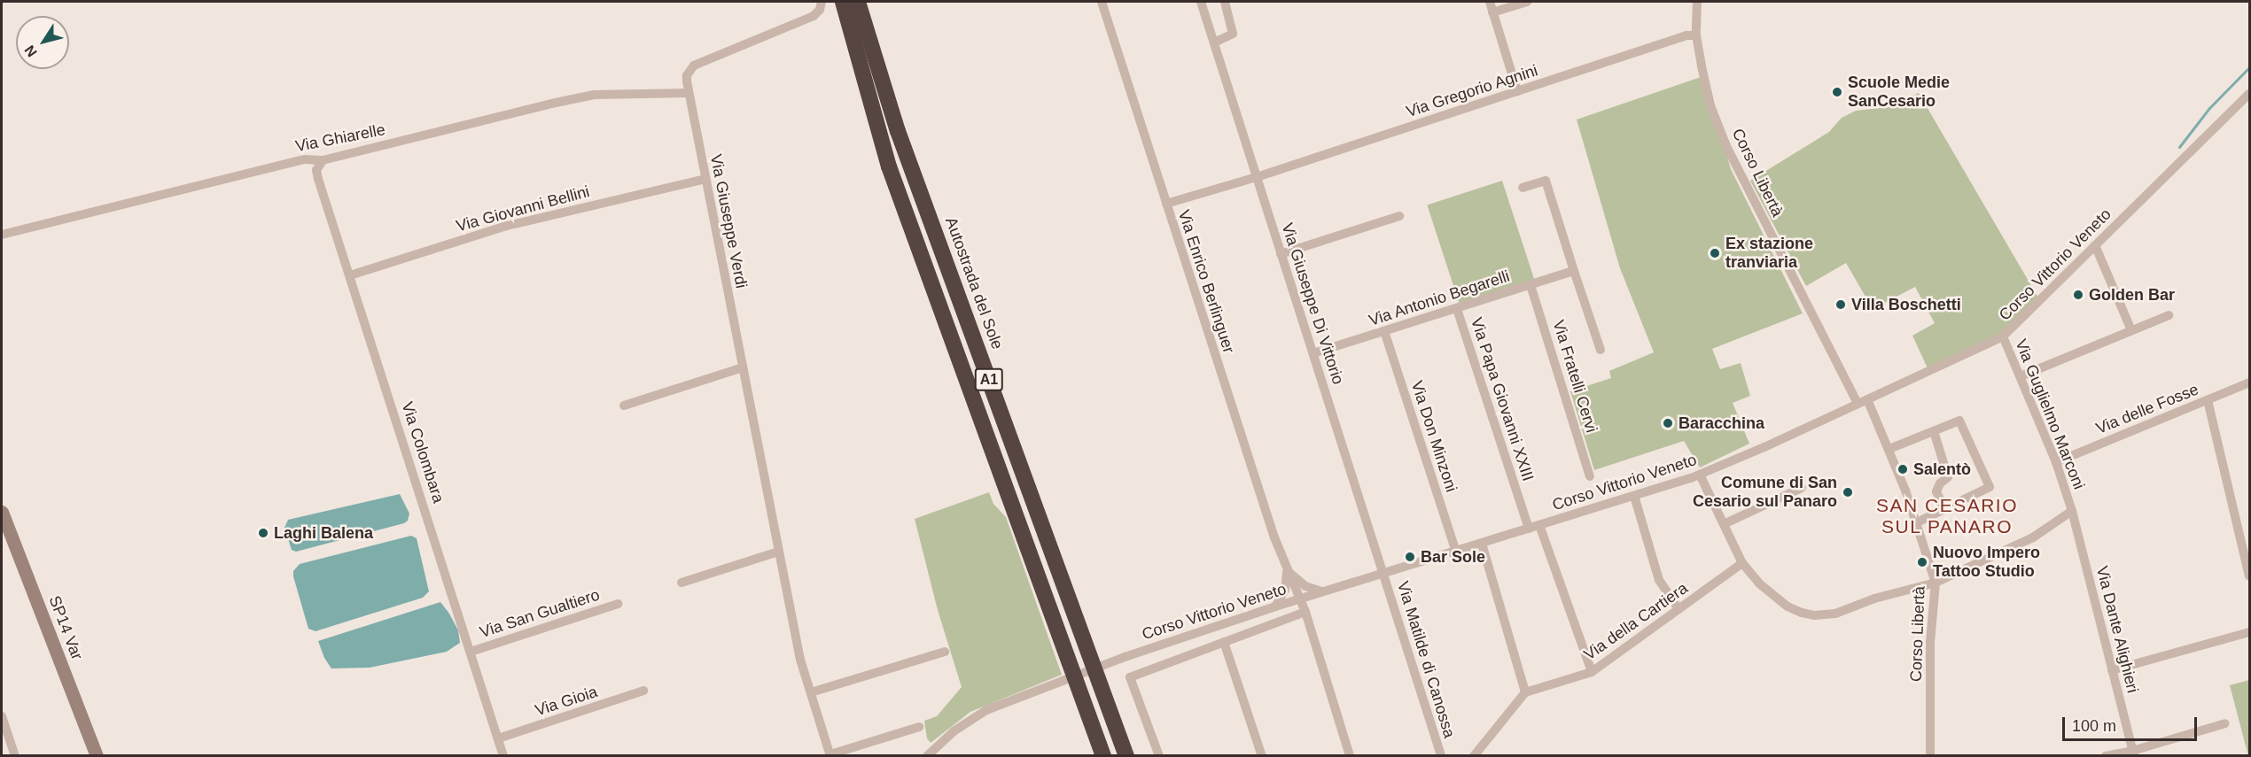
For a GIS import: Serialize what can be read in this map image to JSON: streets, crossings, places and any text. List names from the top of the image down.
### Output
{
  "streets": {
    "highway": ["Autostrada del Sole", "A1"],
    "main road": ["SP14 Var"],
    "street": [
      "Via Gregorio Agnini",
      "Via Ghiarelle",
      "Corso Libertà",
      "Via Giovanni Bellini",
      "Via Giuseppe Verdi",
      "Corso Vittorio Veneto",
      "Via Enrico Berlinguer",
      "Via Antonio Begarelli",
      "Via Giuseppe Di Vittorio",
      "Via Fratelli Cervi",
      "Via Papa Giovanni XXIII",
      "Via delle Fosse",
      "Via Guglielmo Marconi",
      "Via Don Minzoni",
      "Via Colombara",
      "Via San Gualtiero",
      "Via della Cartiera",
      "Via Dante Alighieri",
      "Via Matilde di Canossa",
      "Via Gioia"
    ]
  },
  "crossings": [
    ["Via Gregorio Agnini", "Corso Libertà"],
    ["Via Gregorio Agnini", "Via Enrico Berlinguer"],
    ["Via Gregorio Agnini", "Via Giuseppe Di Vittorio"],
    ["Via Ghiarelle", "Via Giuseppe Verdi"],
    ["Via Ghiarelle", "Via Colombara"],
    ["Corso Libertà", "Corso Vittorio Veneto"],
    ["Corso Libertà", "Via Guglielmo Marconi"],
    ["Via Giovanni Bellini", "Via Giuseppe Verdi"],
    ["Via Giovanni Bellini", "Via Colombara"],
    ["Corso Vittorio Veneto", "Via Enrico Berlinguer"],
    ["Corso Vittorio Veneto", "Via Giuseppe Di Vittorio"],
    ["Corso Vittorio Veneto", "Via Papa Giovanni XXIII"],
    ["Corso Vittorio Veneto", "Via Guglielmo Marconi"],
    ["Corso Vittorio Veneto", "Via Don Minzoni"],
    ["Corso Vittorio Veneto", "Via Matilde di Canossa"],
    ["Via Antonio Begarelli", "Via Giuseppe Di Vittorio"],
    ["Via Antonio Begarelli", "Via Fratelli Cervi"],
    ["Via Antonio Begarelli", "Via Papa Giovanni XXIII"],
    ["Via Antonio Begarelli", "Via Don Minzoni"],
    ["Via Giuseppe Di Vittorio", "Via Matilde di Canossa"],
    ["Via delle Fosse", "Via Guglielmo Marconi"],
    ["Via Guglielmo Marconi", "Via della Cartiera"],
    ["Via Guglielmo Marconi", "Via Dante Alighieri"],
    ["Via Colombara", "Via San Gualtiero"],
    ["Via Colombara", "Via Gioia"]
  ],
  "districts": ["SAN CESARIO SUL PANARO"],
  "places": [
    "Scuole Medie SanCesario",
    "Ex stazione tranviaria",
    "Golden Bar",
    "Villa Boschetti",
    "Baracchina",
    "Salentò",
    "Comune di San Cesario sul Panaro",
    "Laghi Balena",
    "Bar Sole",
    "Nuovo Impero Tattoo Studio"
  ],
  "scale_bar": "100 m",
  "north": "bottom left"
}
